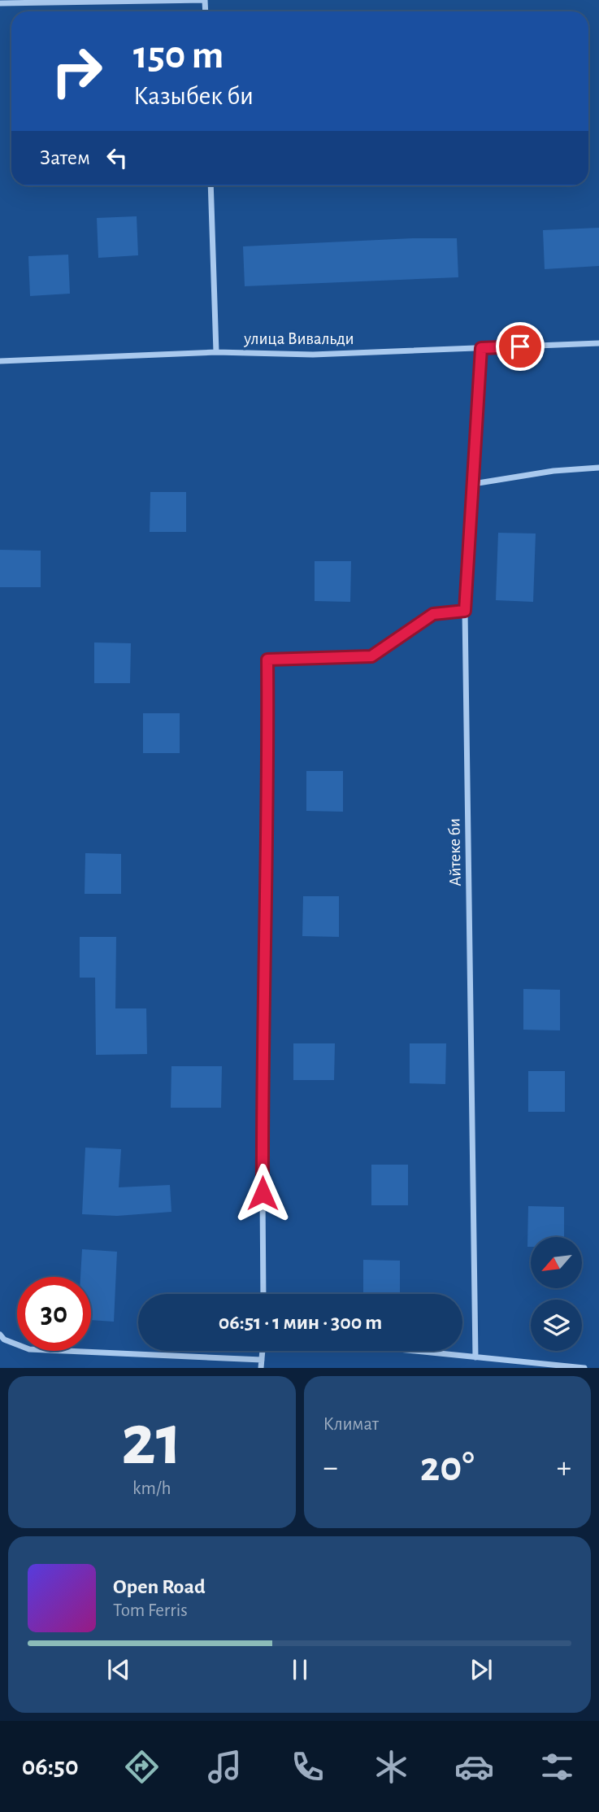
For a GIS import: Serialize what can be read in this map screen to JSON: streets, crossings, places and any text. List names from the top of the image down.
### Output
{
  "streets": {
    "street": ["улица Вивальди", "Айтеке би"]
  },
  "crossings": [
    ["улица Вивальди", "Айтеке би"]
  ],
  "north": "bottom left",
  "page": {
    "turn": ["150 m", "Казыбек би"],
    "then": "Затем",
    "limit": "30",
    "trip": "06:51 · 1 мин · 300 m",
    "tile": [
      ["21", "km/h"],
      "Климат"
    ],
    "heat": ["−", "20°", "+"],
    "song": ["Open Road", "Tom Ferris"],
    "tabs": "06:50"
  }
}
